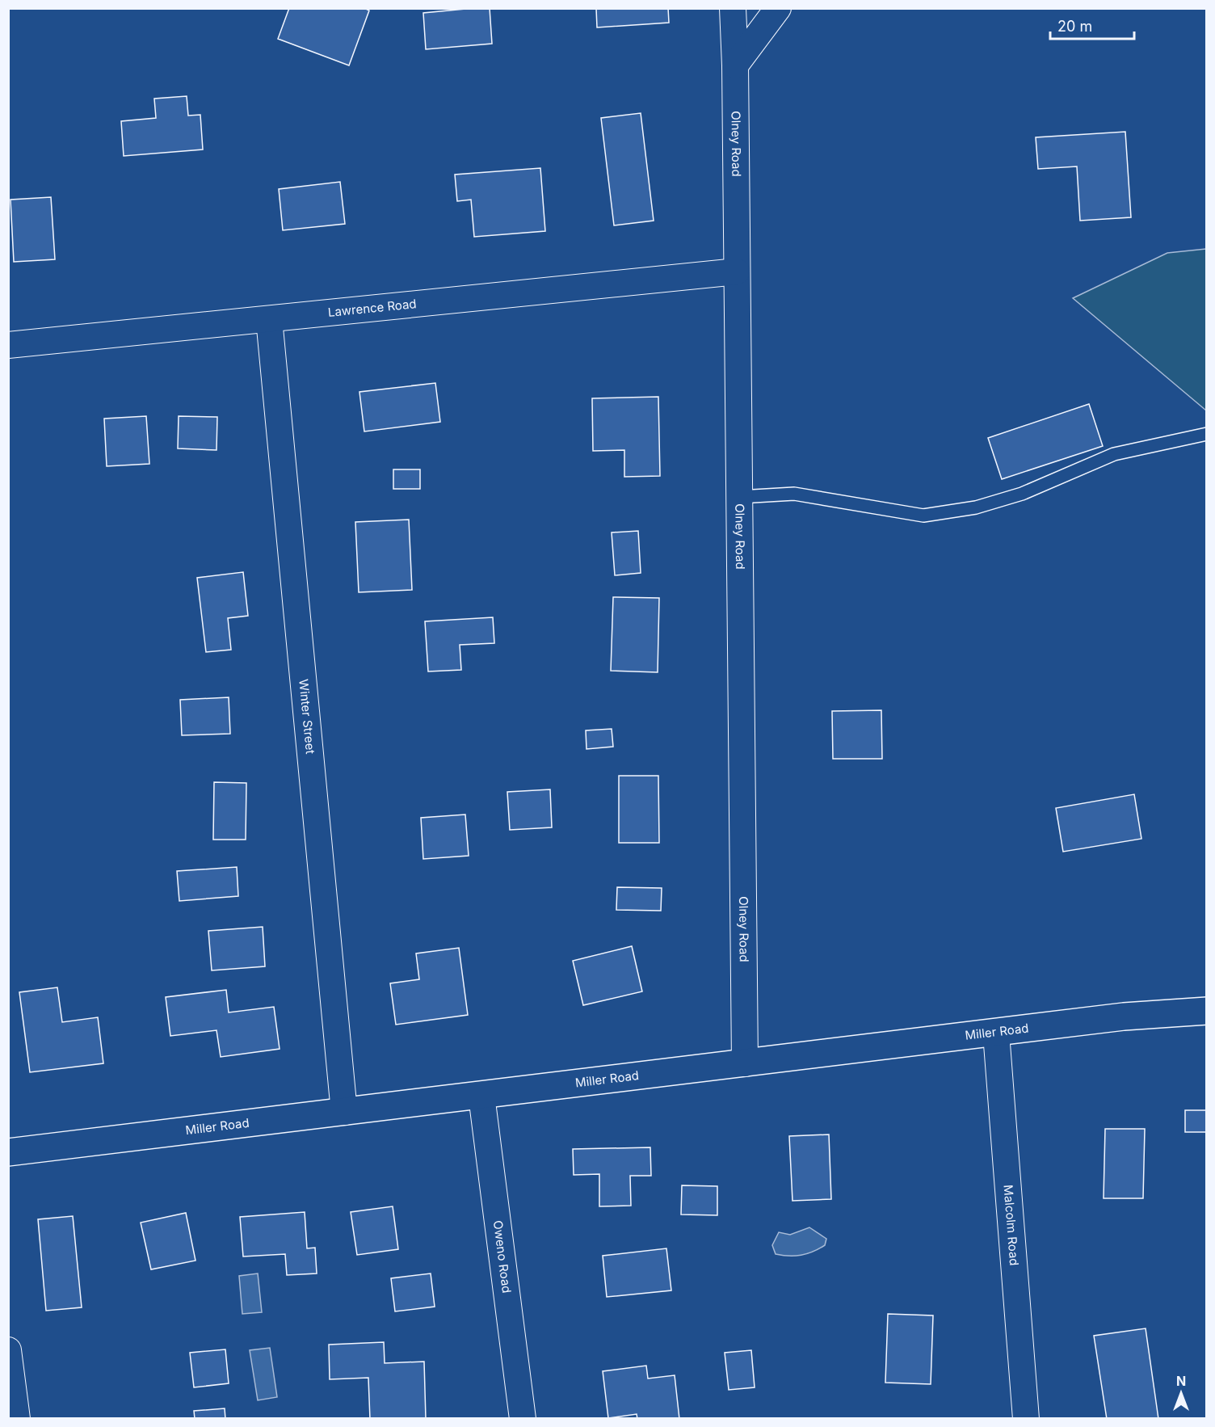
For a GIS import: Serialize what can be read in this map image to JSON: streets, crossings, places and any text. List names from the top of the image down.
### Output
{
  "streets": {
    "street": [
      "Olney Road",
      "Lawrence Road",
      "Winter Street",
      "Miller Road",
      "Malcolm Road",
      "Oweno Road"
    ]
  },
  "crossings": [
    ["Olney Road", "Lawrence Road"],
    ["Olney Road", "Miller Road"],
    ["Lawrence Road", "Winter Street"],
    ["Winter Street", "Miller Road"],
    ["Miller Road", "Malcolm Road"],
    ["Miller Road", "Oweno Road"]
  ],
  "scale_bar": "20 m",
  "north": "top"
}
